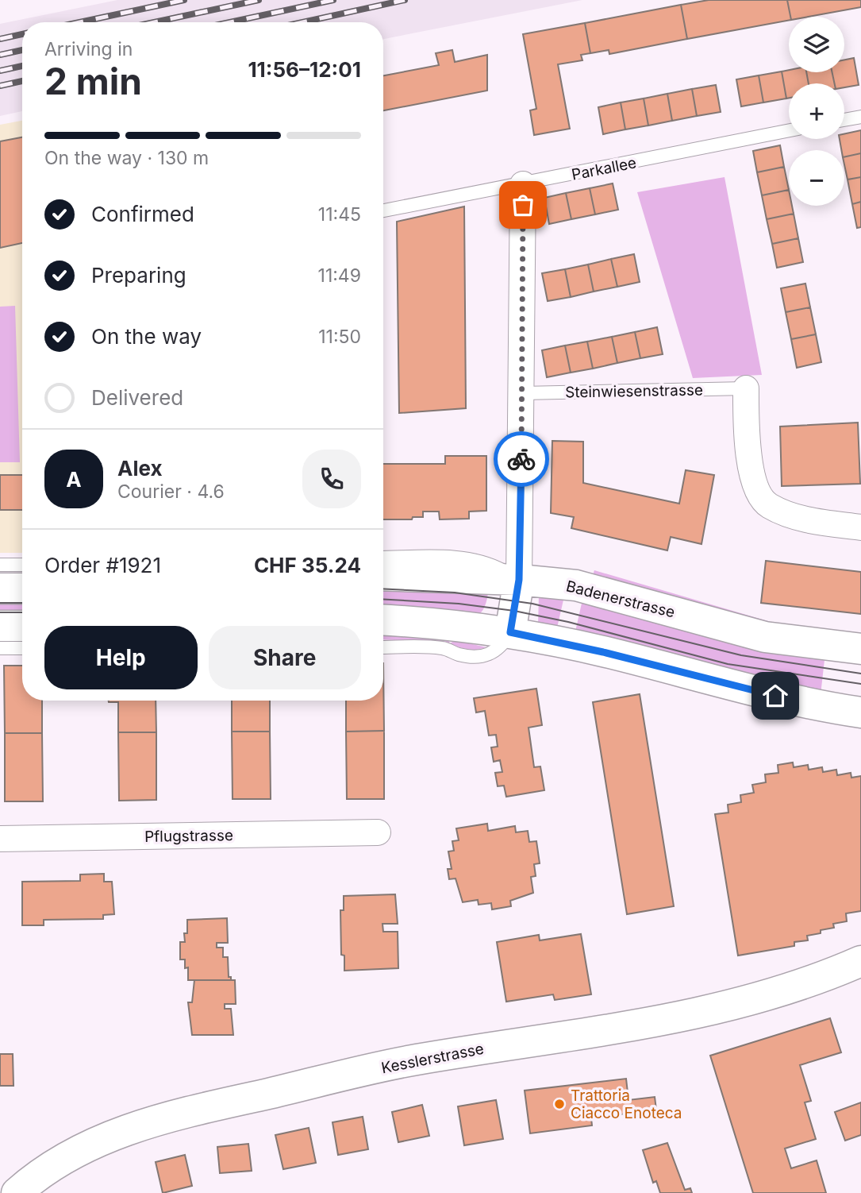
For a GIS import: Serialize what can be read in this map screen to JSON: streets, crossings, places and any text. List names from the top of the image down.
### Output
{
  "streets": {
    "main road": ["Badenerstrasse", "Kesslerstrasse"],
    "street": ["Pflugstrasse"],
    "lane": ["Parkallee", "Steinwiesenstrasse"]
  },
  "places": ["Trattoria Ciacco Enoteca"],
  "page": {
    "map_buttons": ["+", "−"],
    "heading": ["2 min", "Arriving in", "11:56–12:01"],
    "panel": [
      "Alex",
      "Courier · 4.6",
      "Order #1921",
      "CHF 35.24"
    ],
    "bar": "On the way · 130 m",
    "list": [
      ["Confirmed", "11:45"],
      ["Preparing", "11:49"],
      ["On the way", "11:50"],
      "Delivered"
    ],
    "round": "A",
    "buttons": ["Help", "Share"]
  }
}
